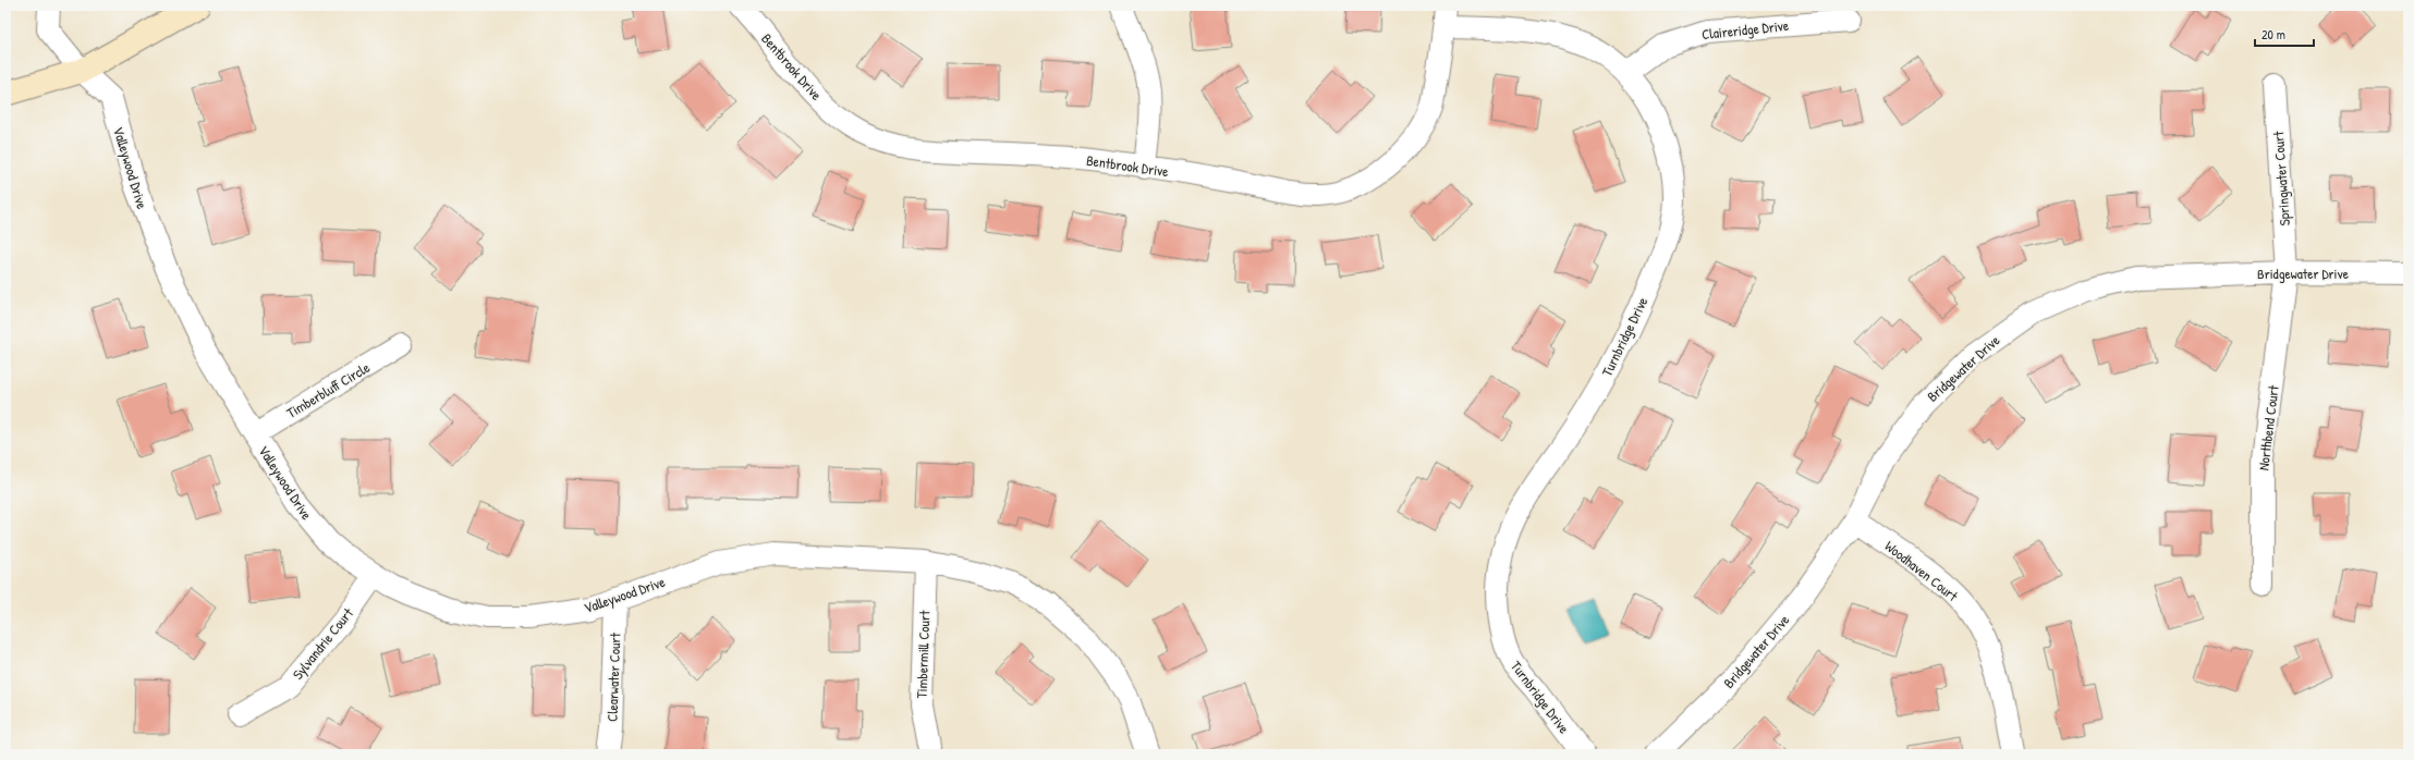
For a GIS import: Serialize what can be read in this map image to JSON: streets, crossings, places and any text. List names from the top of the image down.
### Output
{
  "streets": {
    "street": [
      "Claireridge Drive",
      "Bentbrook Drive",
      "Valleywood Drive",
      "Springwater Court",
      "Bridgewater Drive",
      "Turnbridge Drive",
      "Timberbluff Circle",
      "Northbend Court",
      "Woodhaven Court",
      "Sylvandrie Court",
      "Timbermill Court",
      "Clearwater Court"
    ]
  },
  "crossings": [
    ["Claireridge Drive", "Turnbridge Drive"],
    ["Bentbrook Drive", "Turnbridge Drive"],
    ["Valleywood Drive", "Timberbluff Circle"],
    ["Valleywood Drive", "Sylvandrie Court"],
    ["Valleywood Drive", "Timbermill Court"],
    ["Valleywood Drive", "Clearwater Court"],
    ["Springwater Court", "Bridgewater Drive"],
    ["Springwater Court", "Northbend Court"],
    ["Bridgewater Drive", "Northbend Court"],
    ["Bridgewater Drive", "Woodhaven Court"]
  ],
  "scale_bar": "20 m"
}
